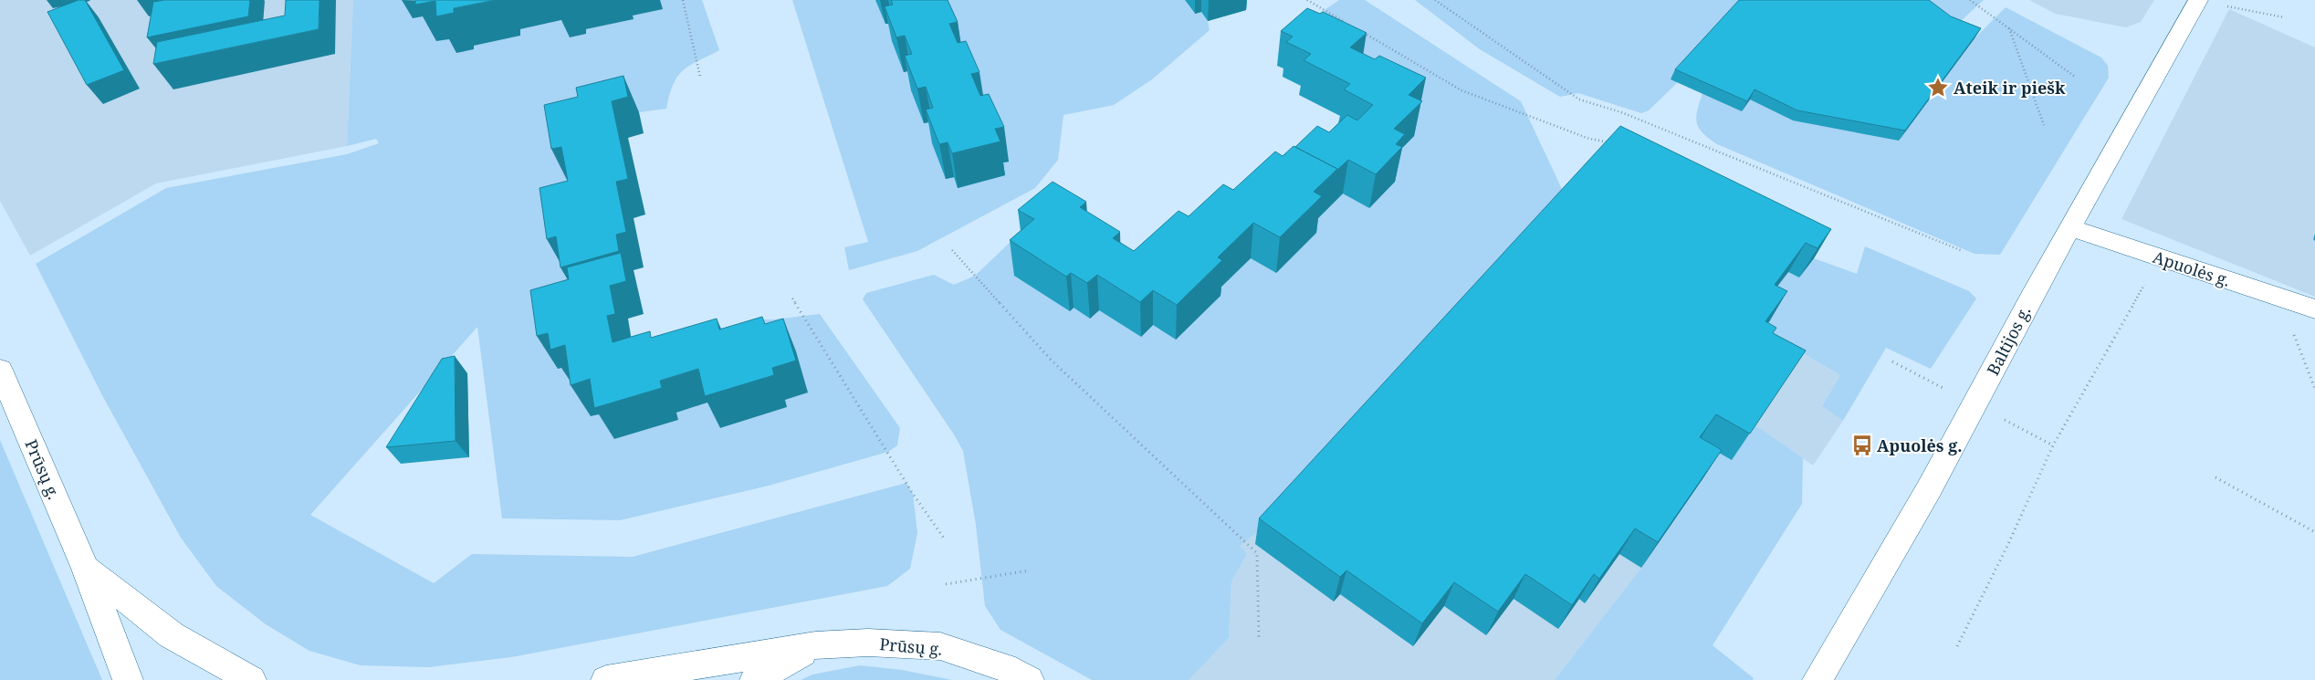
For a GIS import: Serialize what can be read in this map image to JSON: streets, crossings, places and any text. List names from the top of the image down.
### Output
{
  "streets": {
    "main road": ["Apuolės g.", "Baltijos g.", "Prūsų g."]
  },
  "crossings": [
    ["Apuolės g.", "Baltijos g."]
  ],
  "places": {
    "place": ["Ateik ir piešk"],
    "bus stop": ["Apuolės g."]
  }
}
